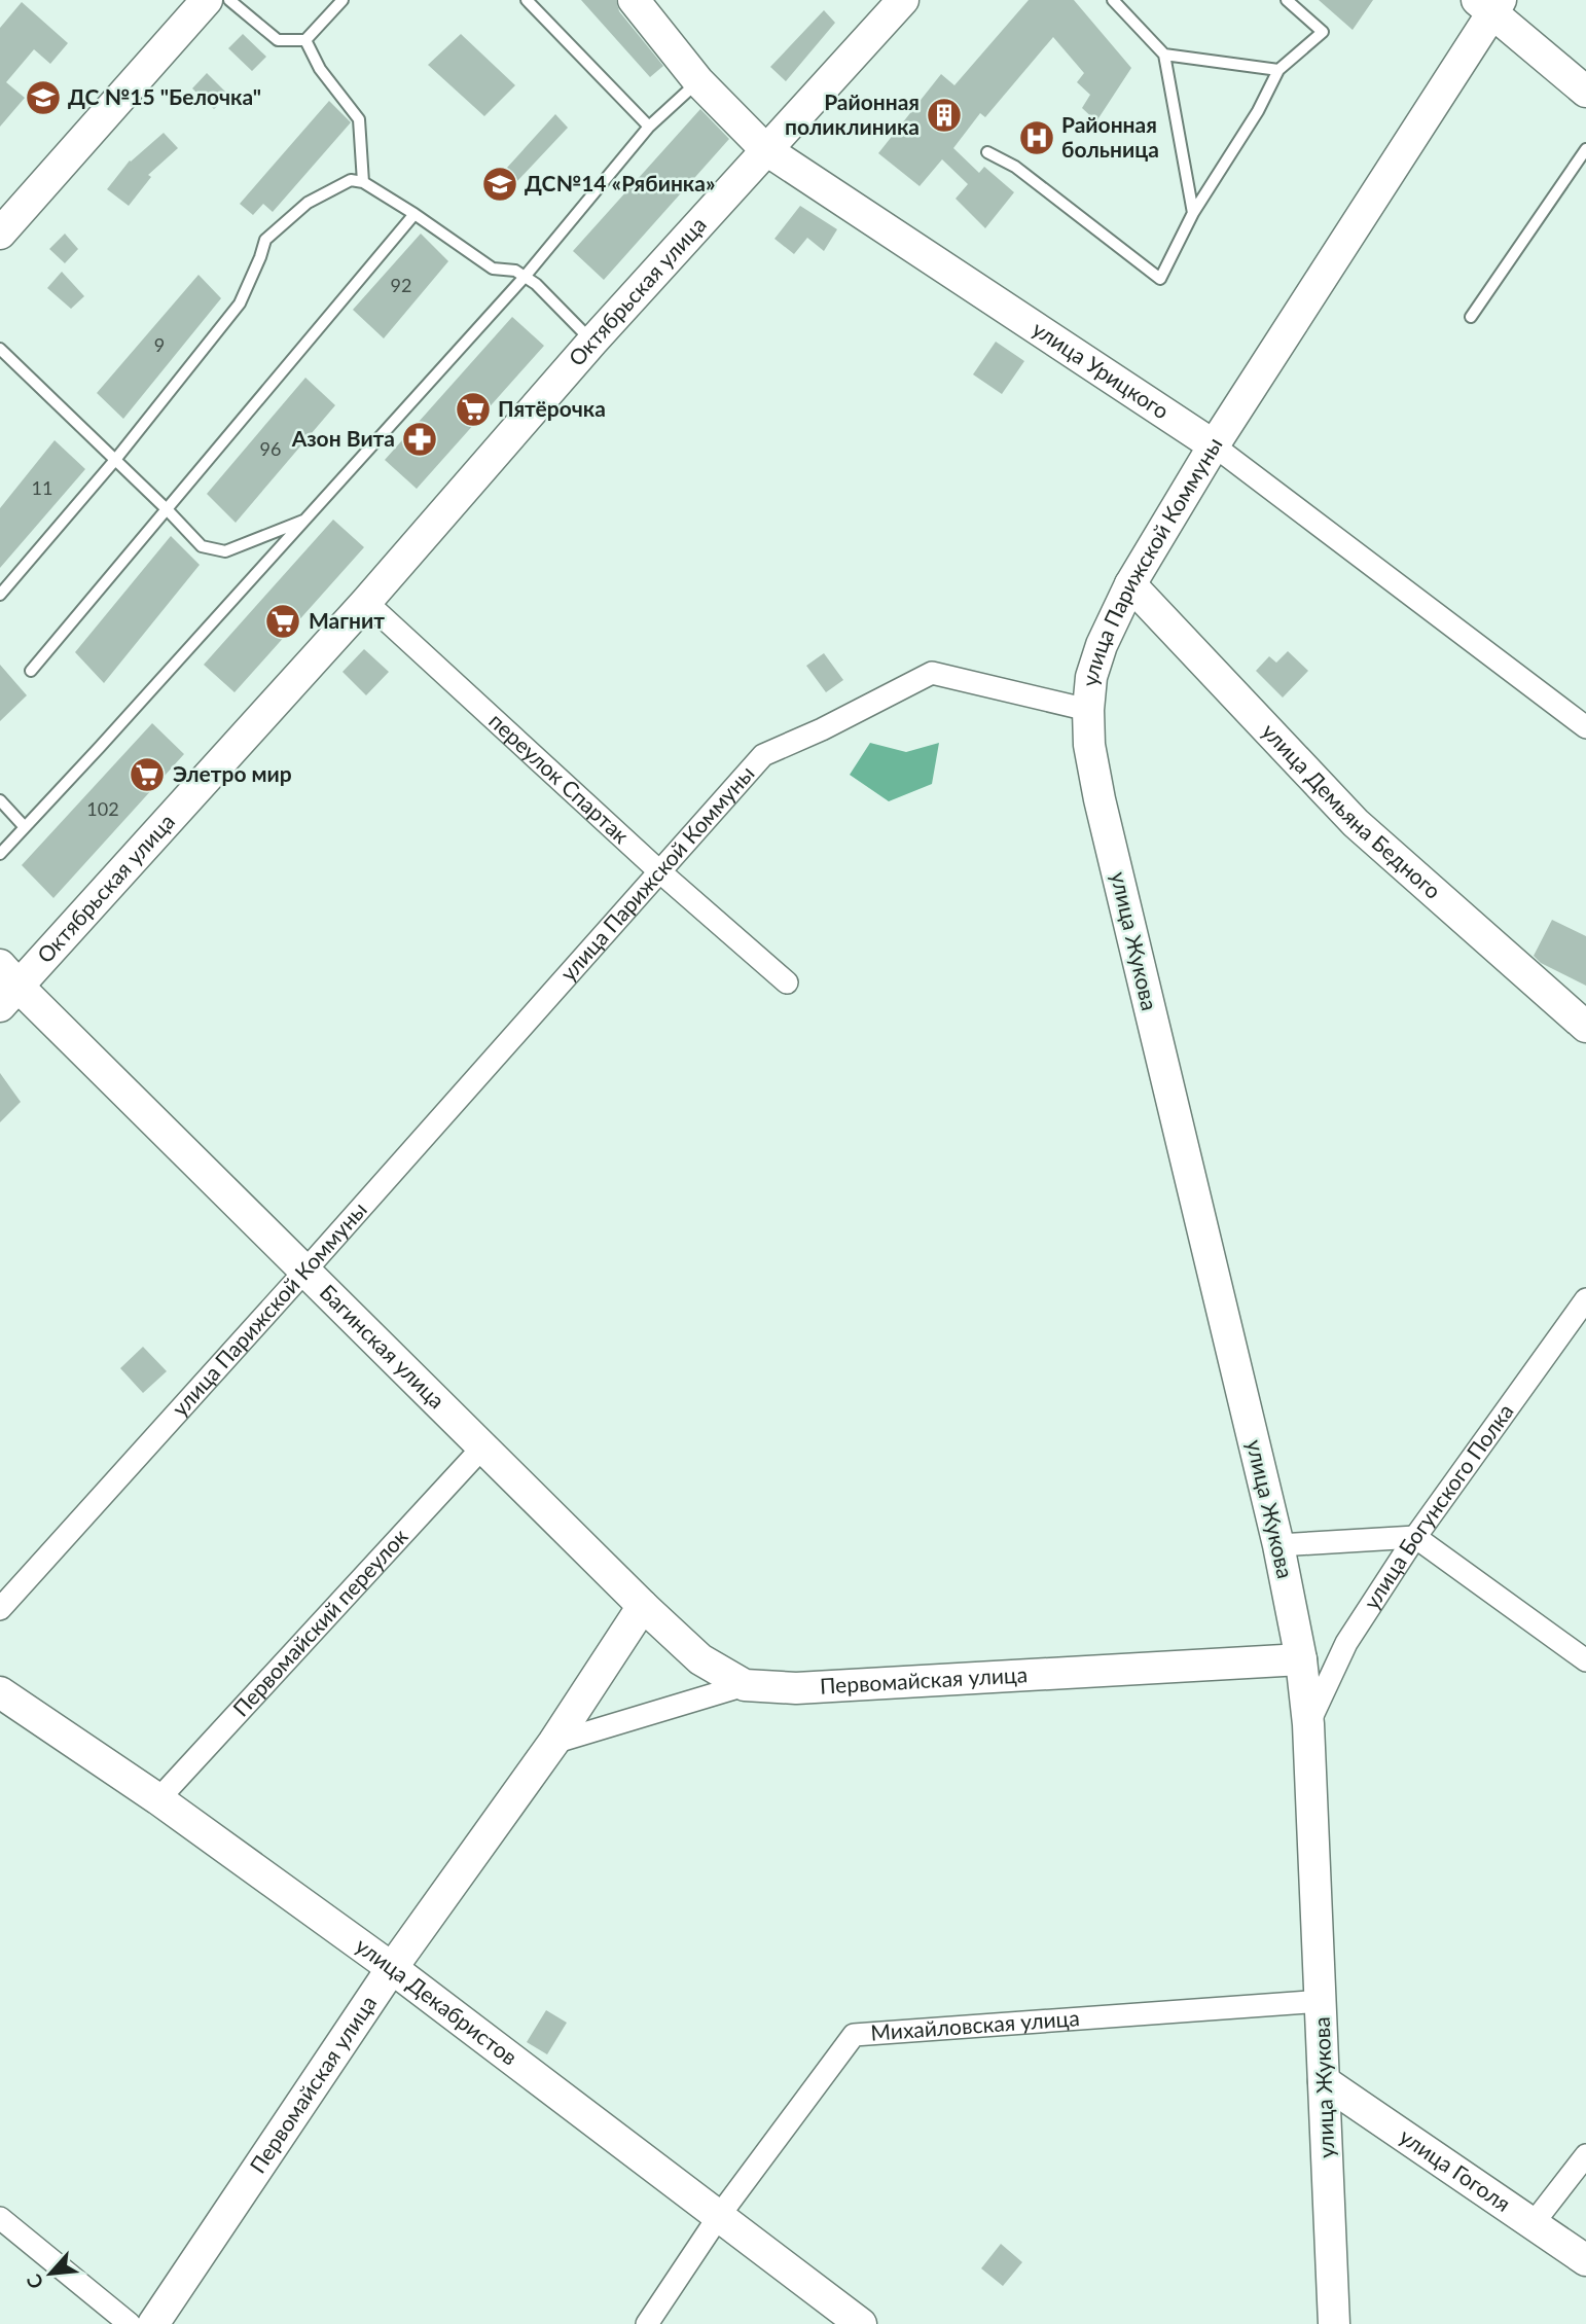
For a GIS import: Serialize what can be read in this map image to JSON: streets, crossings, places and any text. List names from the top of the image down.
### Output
{
  "streets": {
    "main road": [
      "Октябрьская улица",
      "улица Урицкого",
      "улица Парижской Коммуны",
      "улица Демьяна Бедного",
      "улица Жукова",
      "Багинская улица",
      "Первомайская улица",
      "улица Декабристов",
      "улица Гоголя"
    ],
    "street": [
      "переулок Спартак",
      "улица Богунского Полка",
      "Первомайский переулок",
      "Михайловская улица"
    ]
  },
  "crossings": [
    ["Октябрьская улица", "улица Урицкого"],
    ["Октябрьская улица", "переулок Спартак"],
    ["Октябрьская улица", "Багинская улица"],
    ["улица Урицкого", "улица Парижской Коммуны"],
    ["улица Парижской Коммуны", "переулок Спартак"],
    ["улица Парижской Коммуны", "улица Демьяна Бедного"],
    ["улица Парижской Коммуны", "улица Жукова"],
    ["улица Парижской Коммуны", "Багинская улица"],
    ["улица Жукова", "улица Богунского Полка"],
    ["улица Жукова", "Первомайская улица"],
    ["улица Жукова", "Михайловская улица"],
    ["улица Жукова", "улица Гоголя"],
    ["Багинская улица", "Первомайский переулок"],
    ["Багинская улица", "Первомайская улица"],
    ["Первомайский переулок", "улица Декабристов"],
    ["Первомайская улица", "улица Декабристов"],
    ["улица Декабристов", "Михайловская улица"]
  ],
  "places": {
    "school or university": ["ДС №15 \"Белочка\"", "ДС№14 «Рябинка»"],
    "building": ["Районная поликлиника"],
    "hospital": ["Районная больница"],
    "supermarket": ["Пятёрочка", "Магнит", "Элетро мир"],
    "pharmacy": ["Азон Вита"]
  },
  "house_numbers": [
    "92",
    "9",
    "96",
    "11",
    "102"
  ],
  "north": "bottom left"
}
